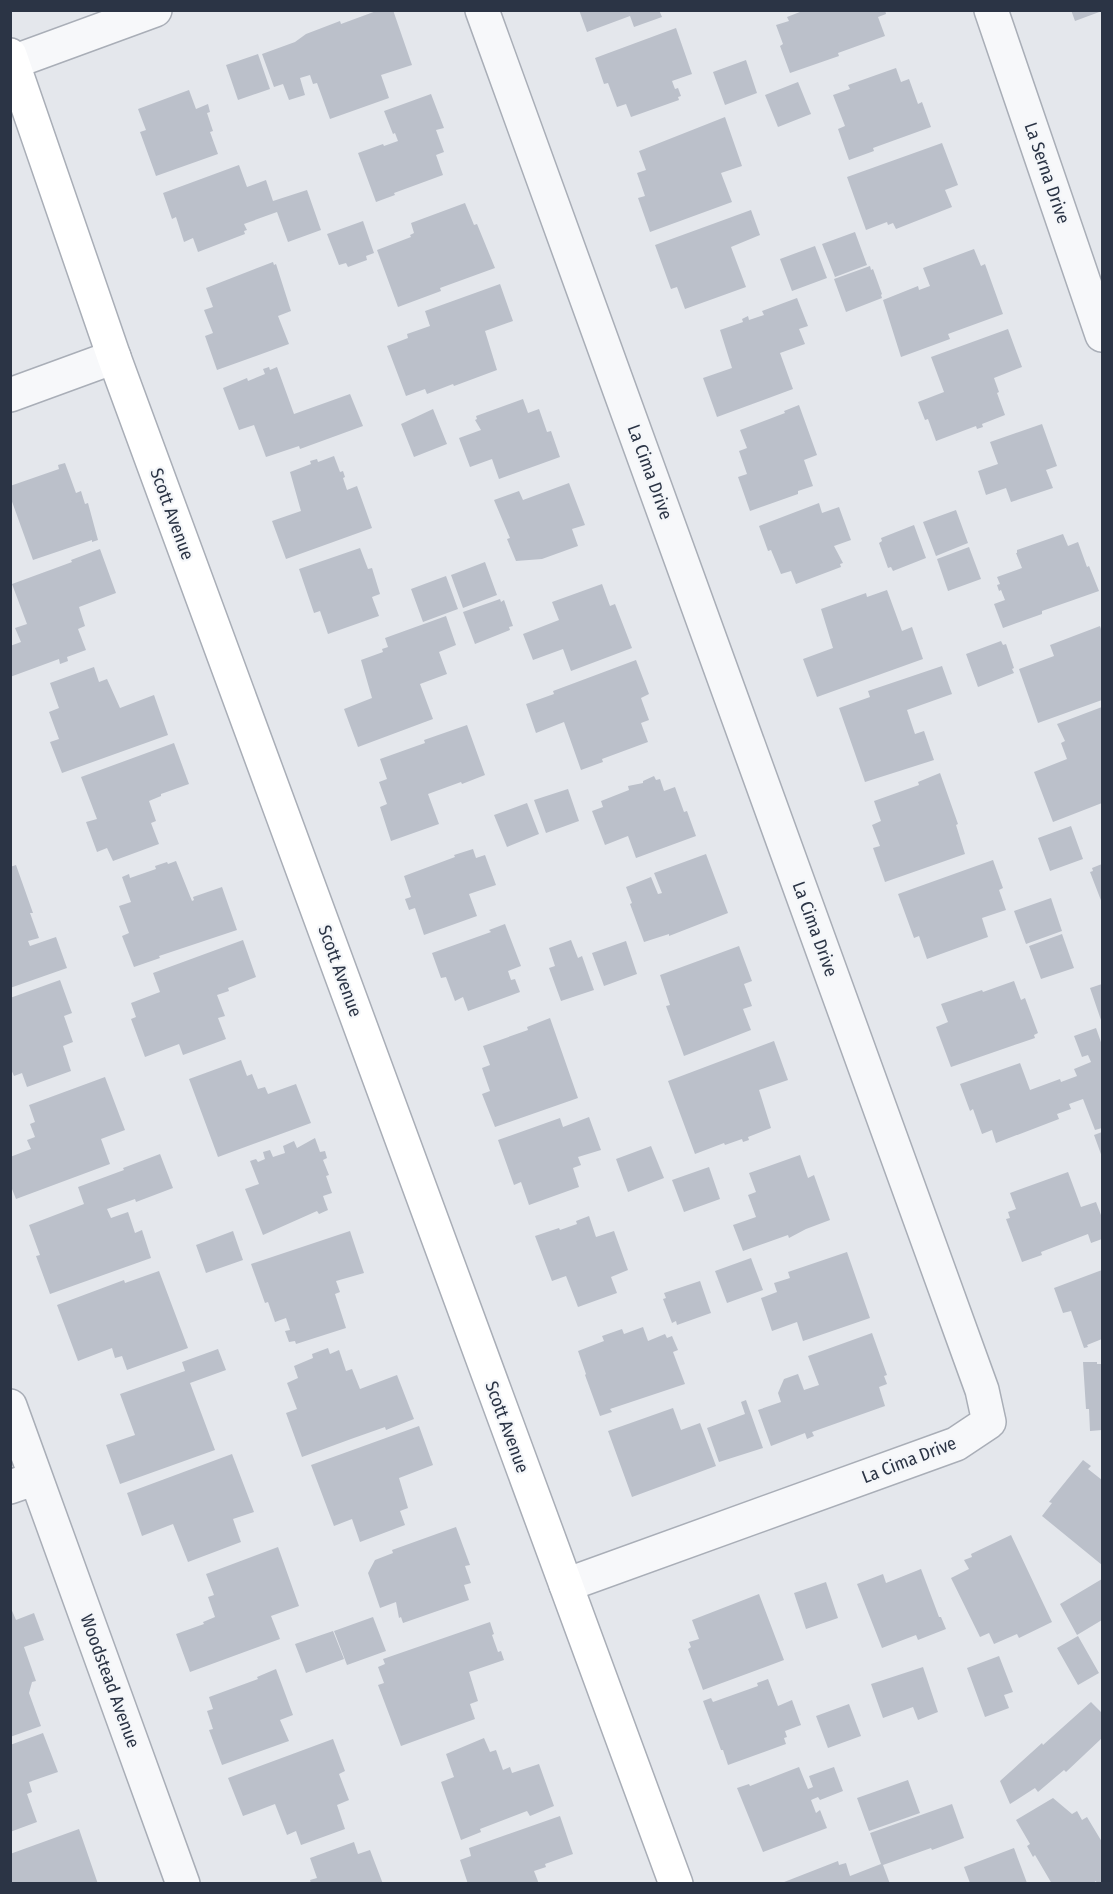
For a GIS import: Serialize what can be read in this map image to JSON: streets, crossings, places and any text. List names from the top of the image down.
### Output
{
  "streets": {
    "street": [
      "La Serna Drive",
      "La Cima Drive",
      "Scott Avenue",
      "Woodstead Avenue"
    ]
  },
  "crossings": [
    ["La Cima Drive", "Scott Avenue"]
  ]
}
